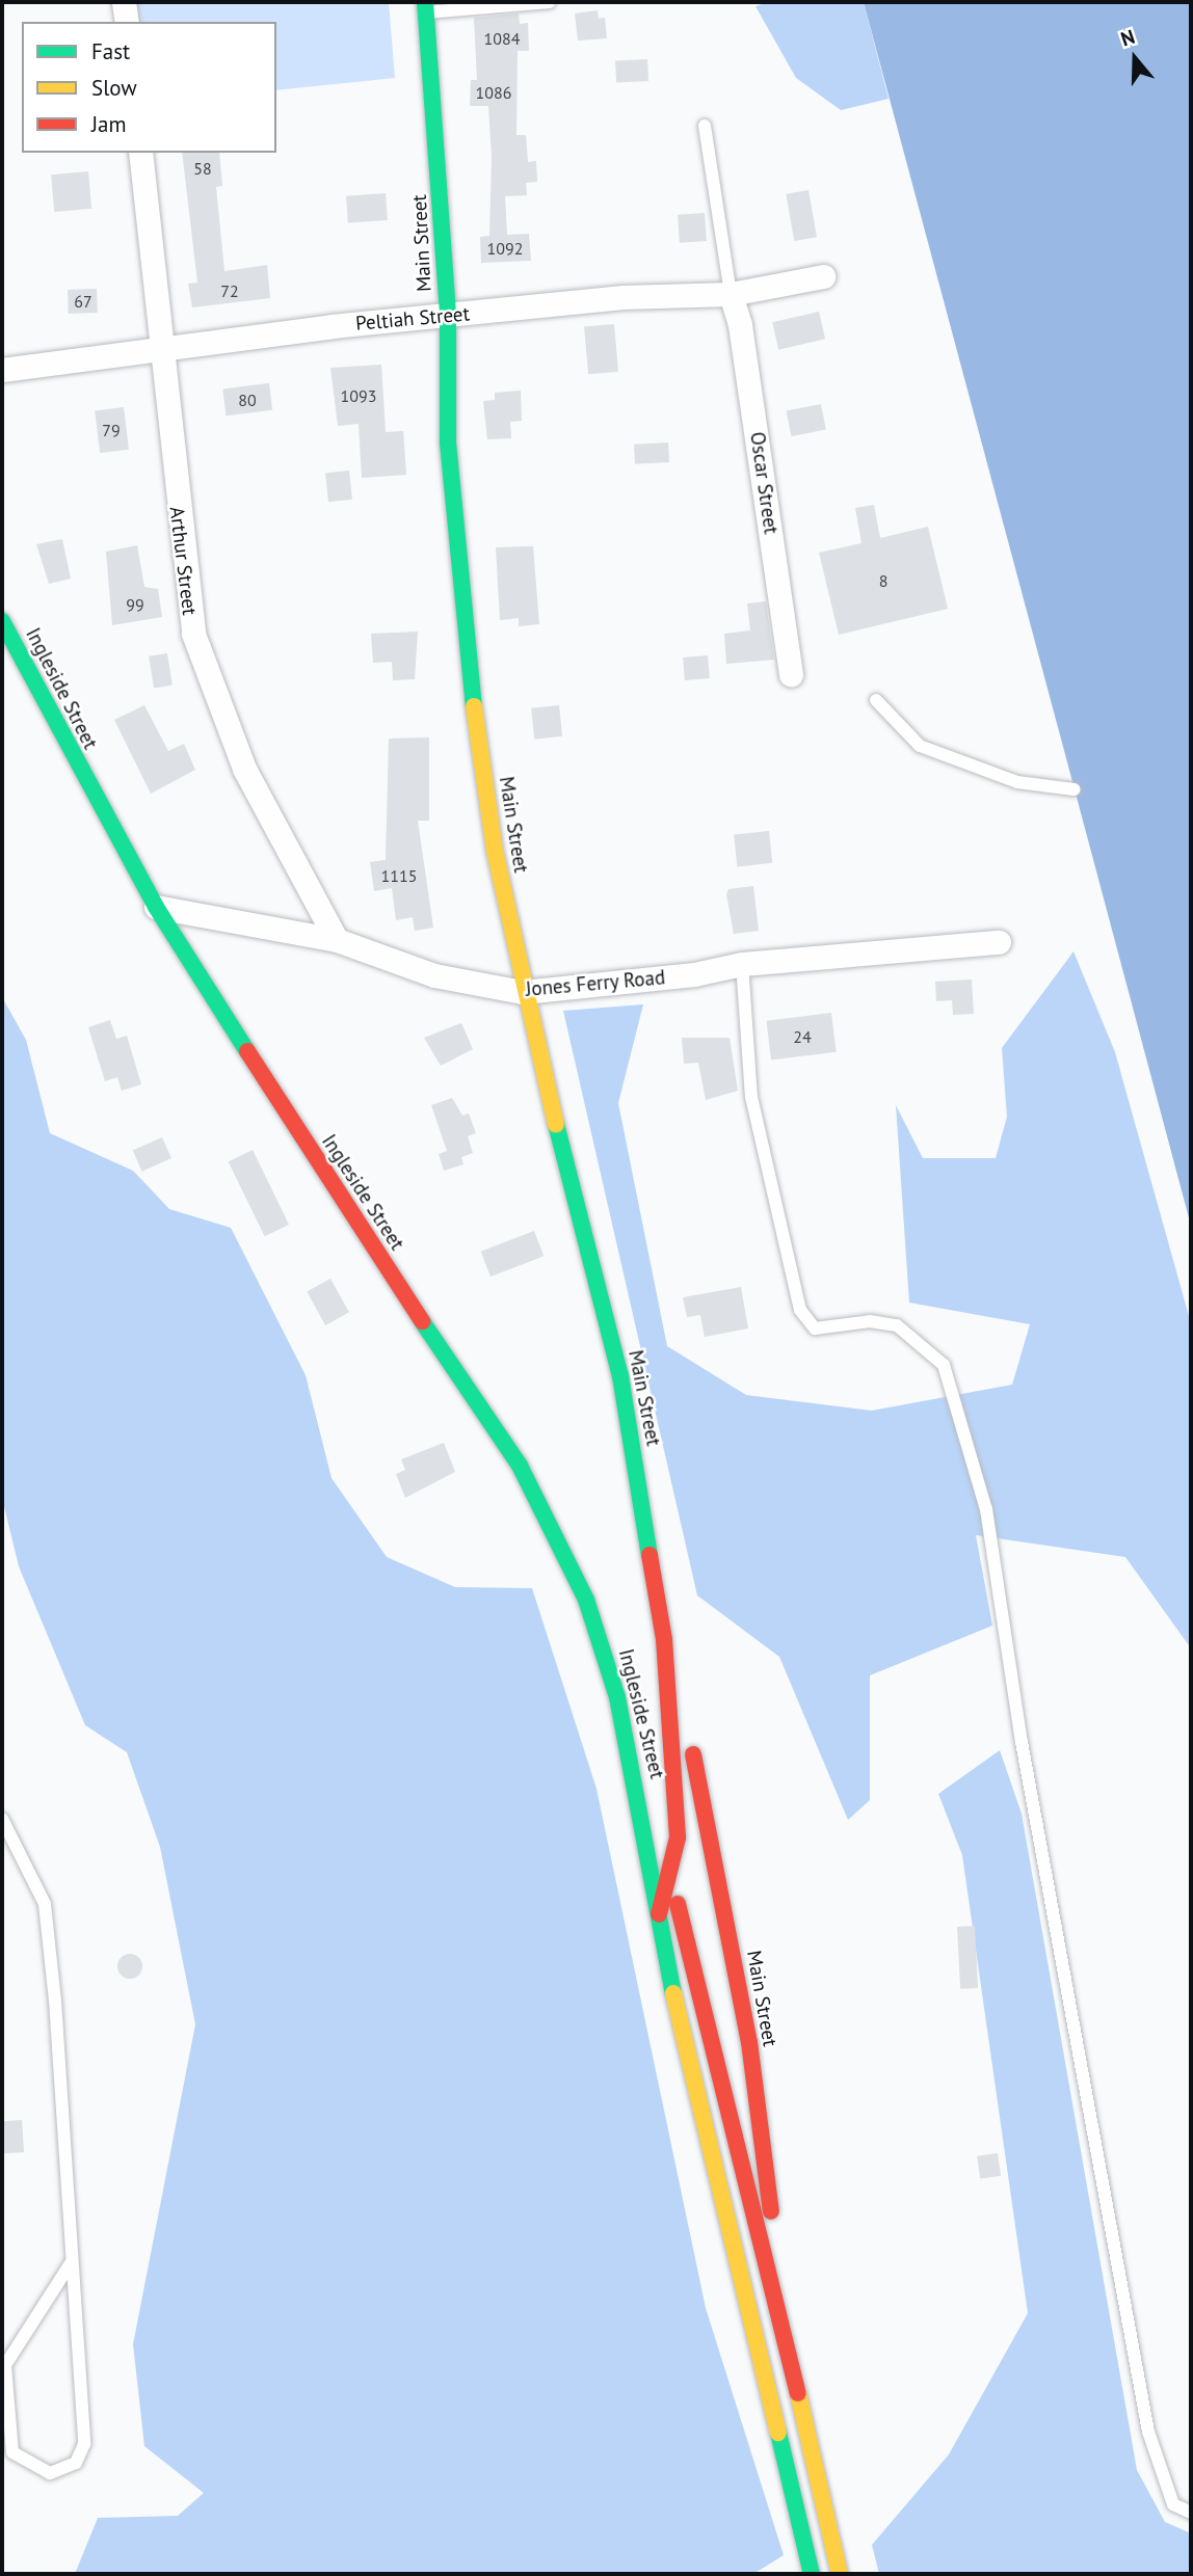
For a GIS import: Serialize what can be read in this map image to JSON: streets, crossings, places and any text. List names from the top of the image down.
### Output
{
  "streets": {
    "main road": ["Main Street", "Ingleside Street"],
    "street": [
      "Peltiah Street",
      "Oscar Street",
      "Arthur Street",
      "Jones Ferry Road"
    ]
  },
  "crossings": [
    ["Main Street", "Peltiah Street"],
    ["Main Street", "Ingleside Street"],
    ["Main Street", "Jones Ferry Road"],
    ["Peltiah Street", "Oscar Street"],
    ["Peltiah Street", "Arthur Street"],
    ["Arthur Street", "Jones Ferry Road"],
    ["Ingleside Street", "Jones Ferry Road"]
  ],
  "house_numbers": [
    "1084",
    "1086",
    "58",
    "1092",
    "72",
    "67",
    "1093",
    "80",
    "79",
    "8",
    "99",
    "1115",
    "24"
  ],
  "legend": ["Fast", "Slow", "Jam"],
  "north": "top"
}
